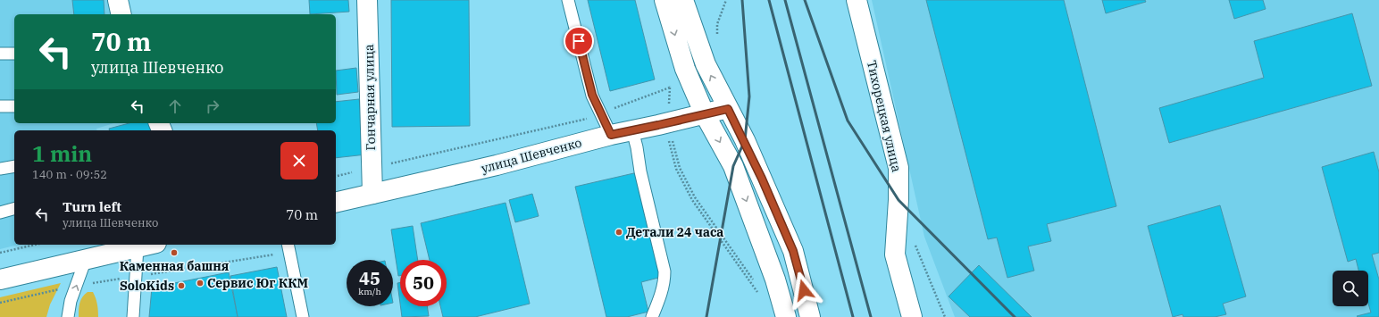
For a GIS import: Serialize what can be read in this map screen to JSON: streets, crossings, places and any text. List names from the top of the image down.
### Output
{
  "streets": {
    "main road": ["Гончарная улица", "Тихорецкая улица", "улица Шевченко"]
  },
  "crossings": [
    ["Гончарная улица", "улица Шевченко"]
  ],
  "places": [
    "Детали 24 часа",
    "Каменная башня",
    "Сервис Юг ККМ",
    "SoloKids"
  ],
  "page": {
    "turn": ["70 m", "улица Шевченко"],
    "heading": ["1 min", "140 m · 09:52"],
    "list": [
      {
        "name": "Turn left",
        "note": "улица Шевченко",
        "value": "70 m"
      }
    ],
    "speed": "45 km/h",
    "limit": "50"
  }
}
